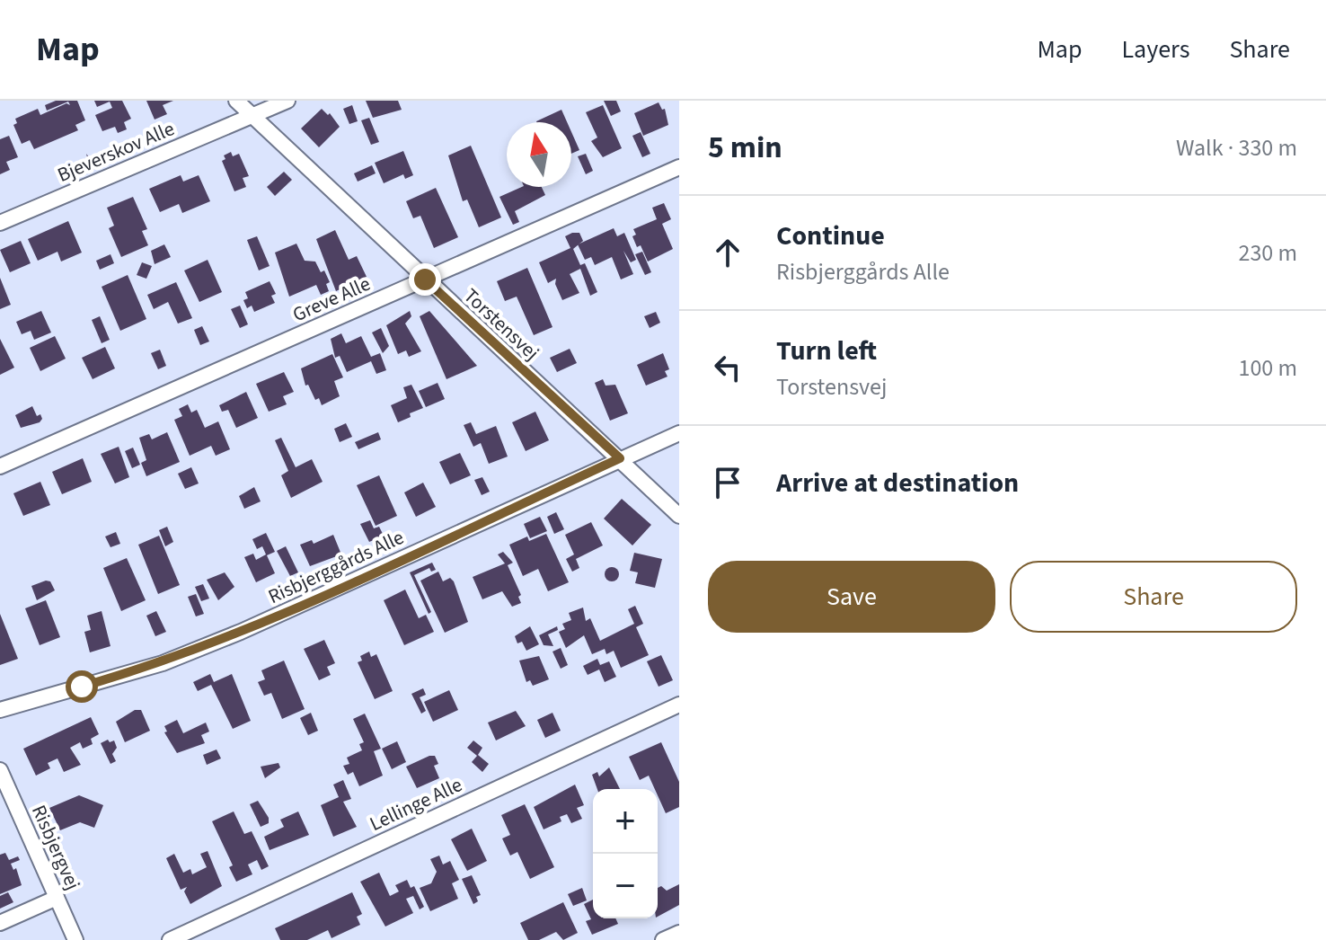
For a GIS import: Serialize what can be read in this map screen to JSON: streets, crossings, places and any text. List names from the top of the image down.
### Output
{
  "streets": {
    "street": [
      "Bjeverskov Alle",
      "Greve Alle",
      "Torstensvej",
      "Risbjerggårds Alle",
      "Lellinge Alle",
      "Risbjergvej"
    ]
  },
  "crossings": [
    ["Bjeverskov Alle", "Torstensvej"],
    ["Greve Alle", "Torstensvej"],
    ["Torstensvej", "Risbjerggårds Alle"]
  ],
  "north": "top",
  "page": {
    "header": "Map",
    "nav": ["Map", "Layers", "Share"],
    "heading": ["5 min", "Walk · 330 m"],
    "list": [
      ["Continue", "Risbjerggårds Alle", "230 m"],
      ["Turn left", "Torstensvej", "100 m"],
      "Arrive at destination"
    ],
    "buttons": ["Save", "Share"],
    "map_buttons": ["+", "−"]
  }
}
